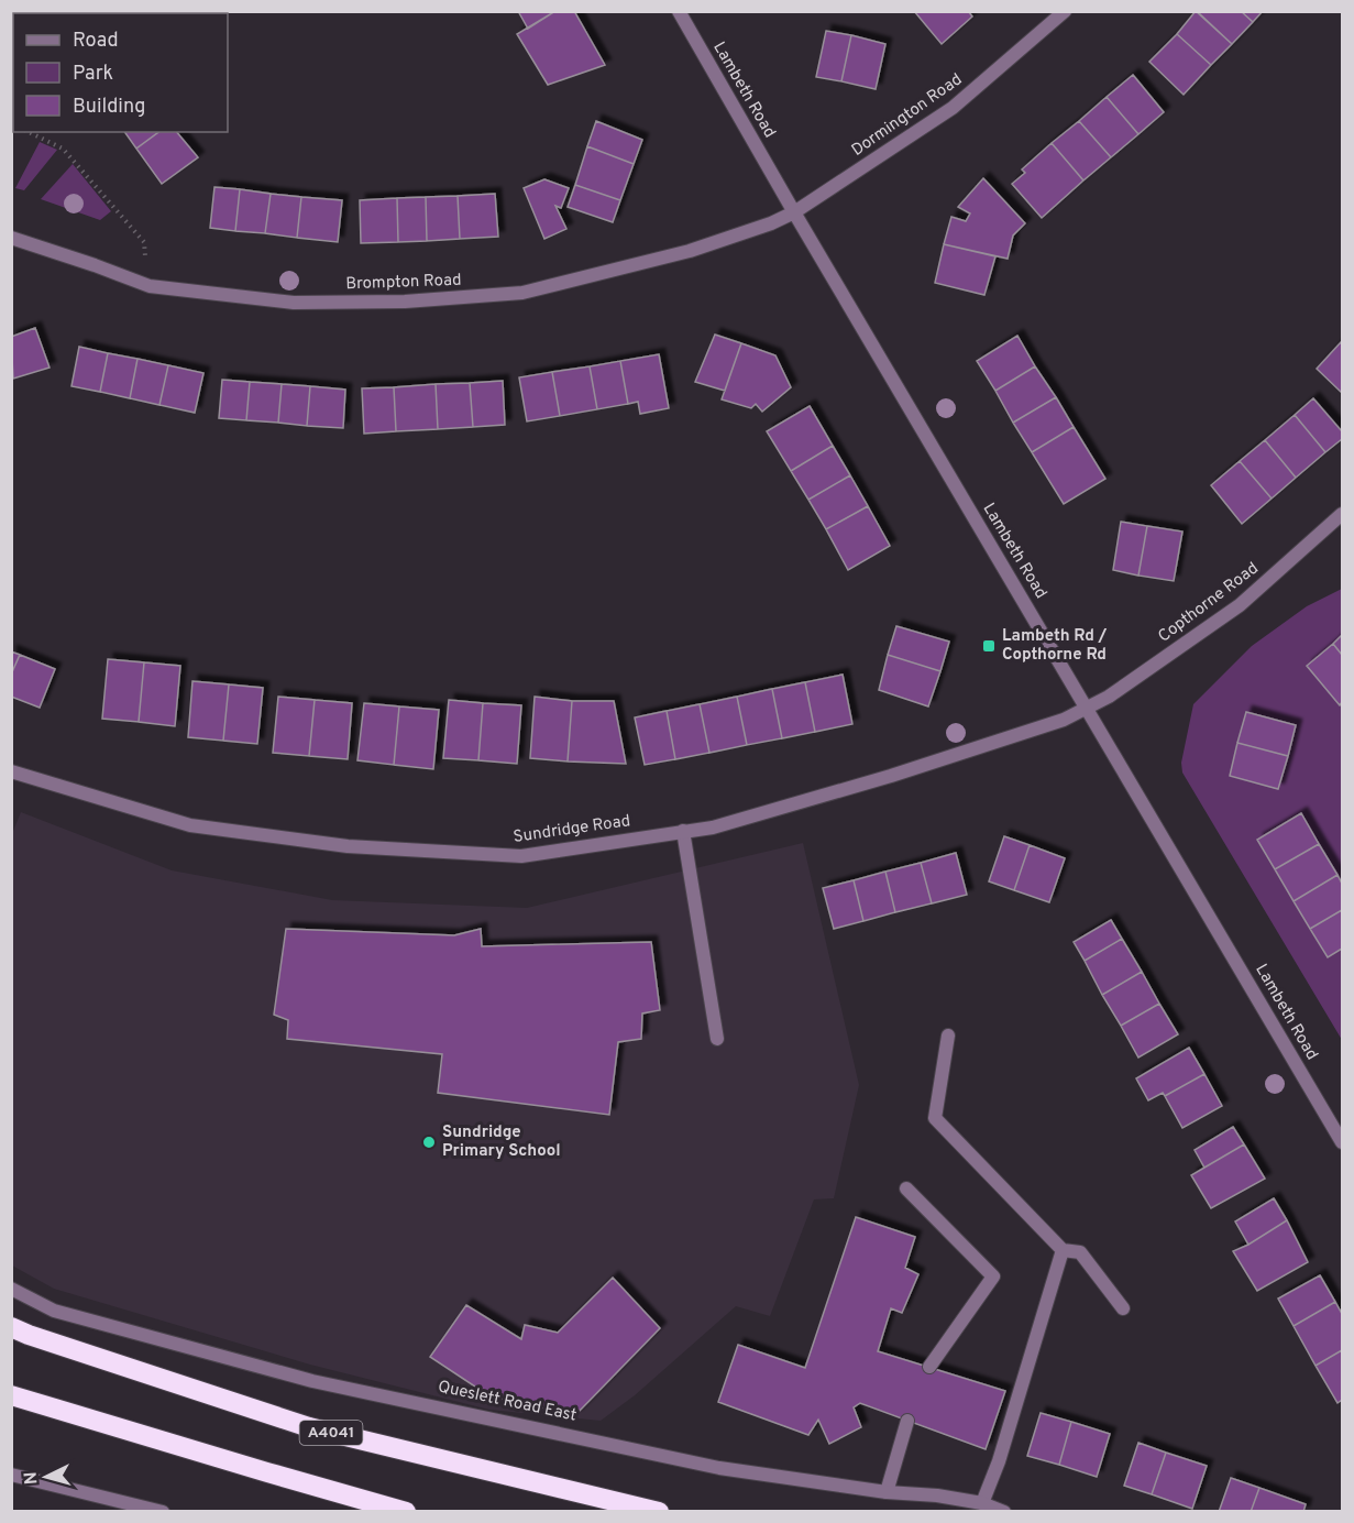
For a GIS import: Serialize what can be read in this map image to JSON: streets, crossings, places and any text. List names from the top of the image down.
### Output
{
  "streets": {
    "highway": ["A4041"],
    "street": [
      "Lambeth Road",
      "Dormington Road",
      "Brompton Road",
      "Copthorne Road",
      "Sundridge Road",
      "Queslett Road East"
    ]
  },
  "crossings": [
    ["Lambeth Road", "Dormington Road"],
    ["Lambeth Road", "Brompton Road"],
    ["Lambeth Road", "Copthorne Road"],
    ["Lambeth Road", "Sundridge Road"],
    ["Dormington Road", "Brompton Road"],
    ["Copthorne Road", "Sundridge Road"]
  ],
  "places": {
    "transit": ["Lambeth Rd / Copthorne Rd"],
    "other": ["Sundridge Primary School"]
  },
  "legend": ["Road", "Park", "Building"],
  "north": "left"
}
